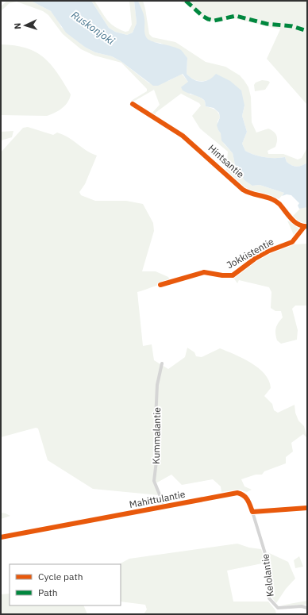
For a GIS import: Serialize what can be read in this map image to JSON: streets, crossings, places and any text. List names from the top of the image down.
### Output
{
  "streets": {
    "street": [
      "Hintsantie",
      "Jokkistentie",
      "Kummalantie",
      "Mahittulantie",
      "Kelolantie"
    ]
  },
  "crossings": [
    ["Hintsantie", "Jokkistentie"],
    ["Kummalantie", "Mahittulantie"],
    ["Mahittulantie", "Kelolantie"]
  ],
  "water": ["Ruskonjoki"],
  "legend": ["Cycle path", "Path"],
  "north": "left"
}
